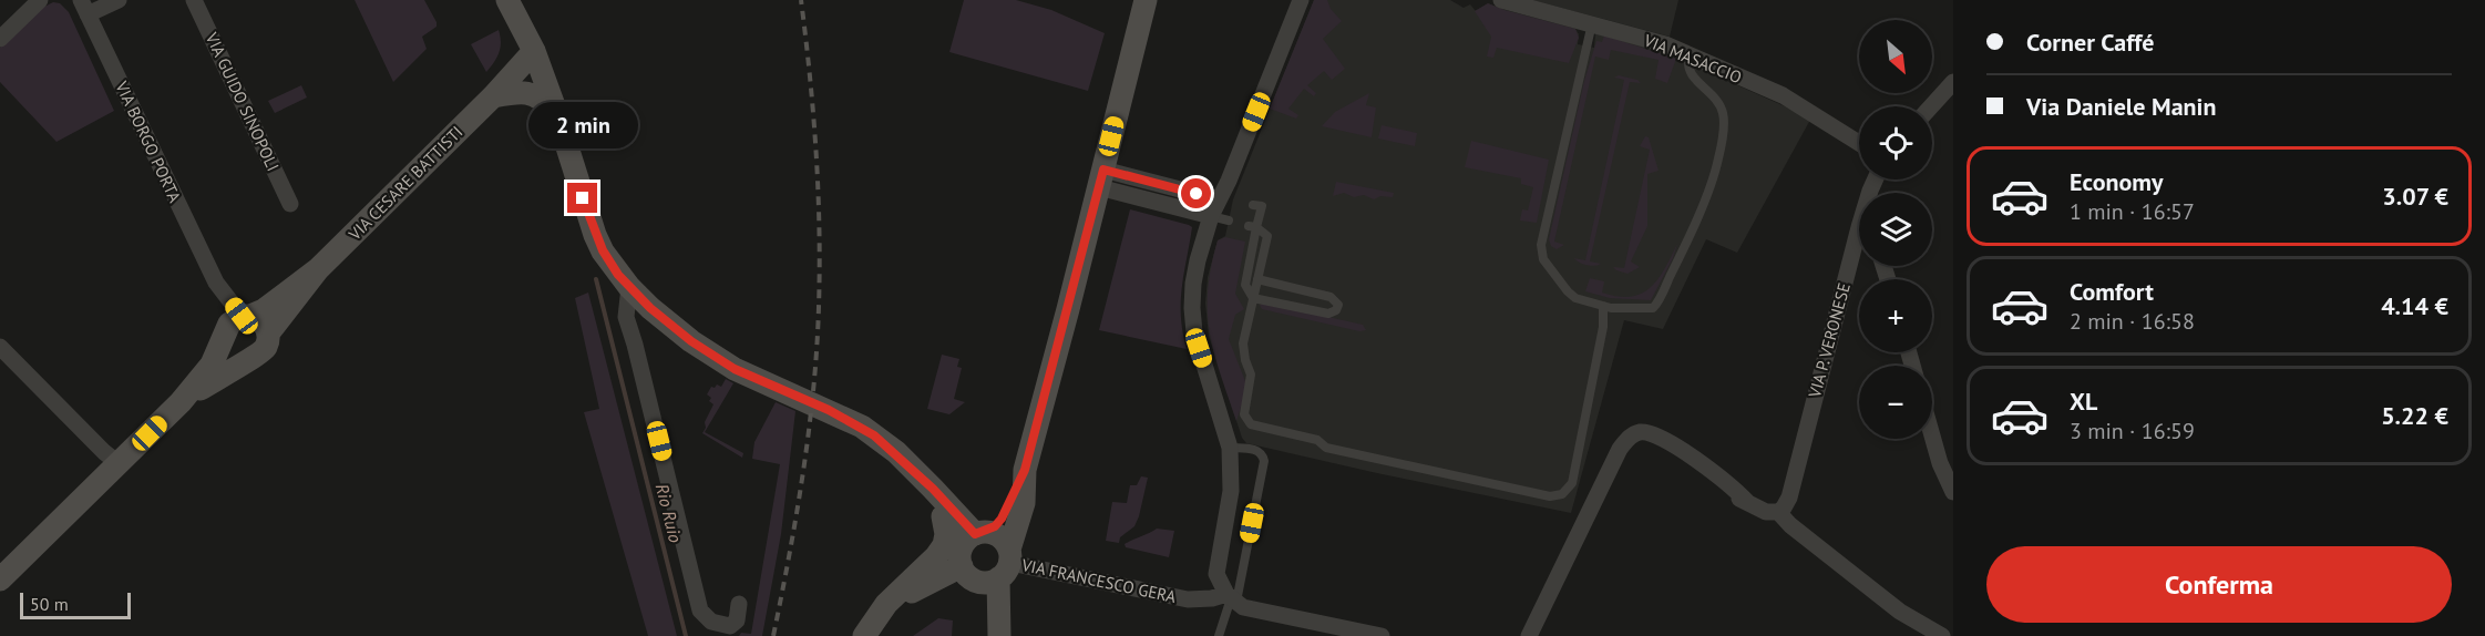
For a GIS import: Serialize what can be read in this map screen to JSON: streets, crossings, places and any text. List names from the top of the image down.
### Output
{
  "streets": {
    "street": [
      "VIA MASACCIO",
      "VIA GUIDO SINOPOLI",
      "VIA BORGO PORTA",
      "VIA CESARE BATTISTI",
      "VIA P. VERONESE",
      "VIA FRANCESCO GERA"
    ]
  },
  "crossings": [
    ["VIA BORGO PORTA", "VIA CESARE BATTISTI"]
  ],
  "water": ["Rio Ruio"],
  "scale_bar": "50 m",
  "north": "bottom right",
  "page": {
    "banner": ["Corner Caffé", "Via Daniele Manin"],
    "map_buttons": ["+", "−"],
    "bubble": "2 min",
    "list": [
      {
        "name": "Economy",
        "note": "1 min · 16:57",
        "value": "3.07 €"
      },
      {
        "name": "Comfort",
        "note": "2 min · 16:58",
        "value": "4.14 €"
      },
      {
        "name": "XL",
        "note": "3 min · 16:59",
        "value": "5.22 €"
      }
    ],
    "buttons": "Conferma",
    "scale": "50 m"
  }
}
